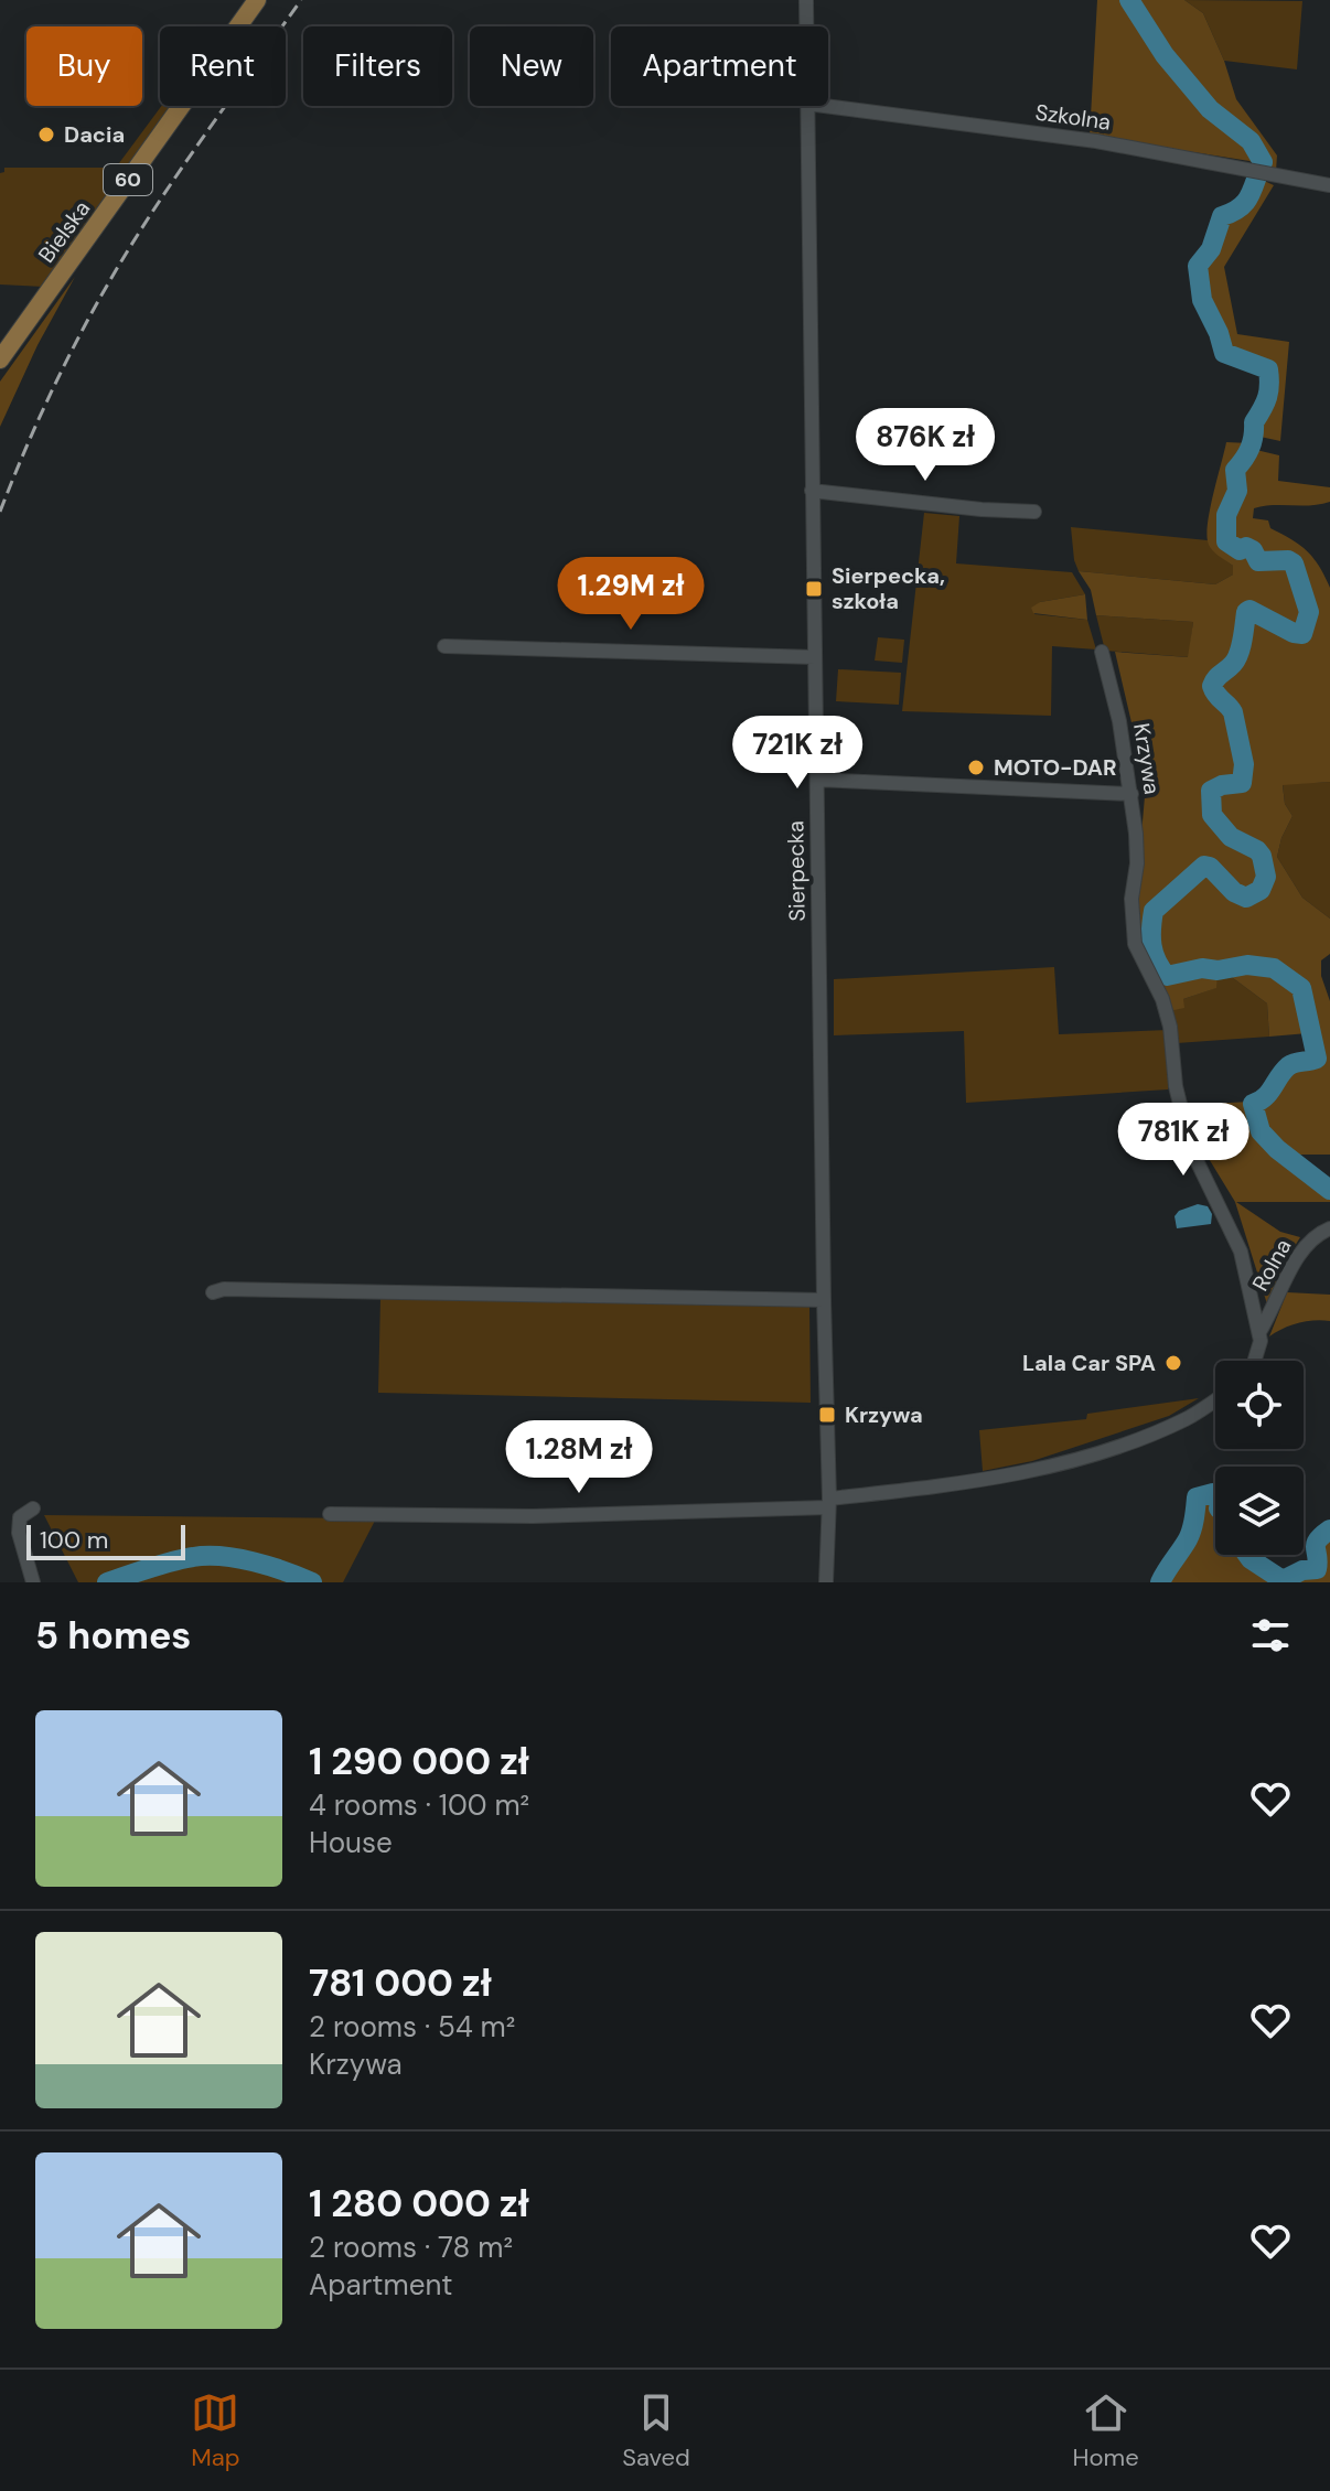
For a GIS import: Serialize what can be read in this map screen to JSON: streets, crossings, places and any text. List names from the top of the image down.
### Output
{
  "streets": {
    "main road": ["60", "Bielska"],
    "street": [
      "Szkolna",
      "Krzywa",
      "Sierpecka",
      "Rolna"
    ]
  },
  "crossings": [
    ["Krzywa", "Rolna"]
  ],
  "places": {
    "other": ["Dacia", "MOTO-DAR", "Lala Car SPA"],
    "transit": ["Sierpecka, szkoła", "Krzywa"]
  },
  "scale_bar": "100 m",
  "page": {
    "chip": [
      "Buy",
      "Rent",
      "Filters",
      "New",
      "Apartment"
    ],
    "price": [
      "876K zł",
      "1.29M zł",
      "721K zł",
      "781K zł",
      "1.28M zł"
    ],
    "scale": "100 m",
    "heading": "5 homes",
    "list": [
      {
        "name": "1 290 000 zł",
        "note": "4 rooms · 100 m² · House"
      },
      {
        "name": "781 000 zł",
        "note": "2 rooms · 54 m² · Krzywa"
      },
      {
        "name": "1 280 000 zł",
        "note": "2 rooms · 78 m² · Apartment"
      }
    ],
    "tabs": ["Map", "Saved", "Home"]
  }
}
